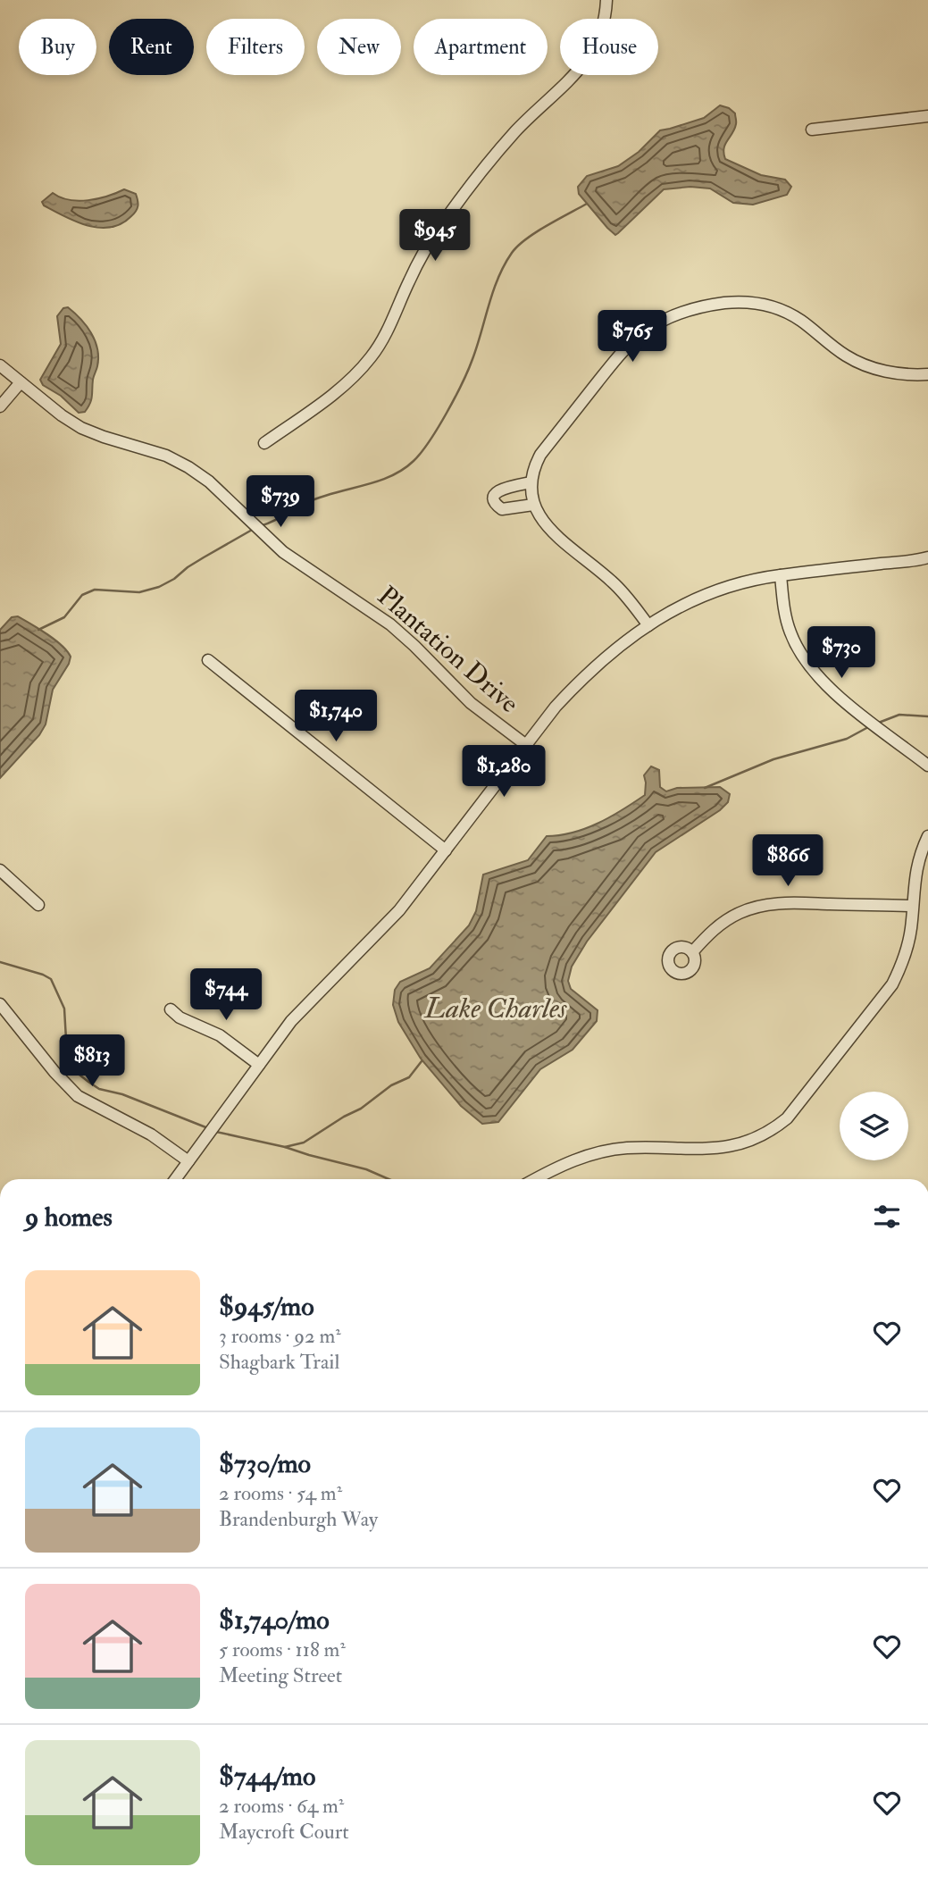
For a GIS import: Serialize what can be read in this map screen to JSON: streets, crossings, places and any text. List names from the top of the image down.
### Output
{
  "streets": {
    "street": ["Plantation Drive"]
  },
  "water": ["Lake Charles"],
  "page": {
    "chip": [
      "Buy",
      "Rent",
      "Filters",
      "New",
      "Apartment",
      "House"
    ],
    "price": [
      "$945",
      "$765",
      "$739",
      "$730",
      "$1,740",
      "$1,280",
      "$866",
      "$744",
      "$813"
    ],
    "heading": "9 homes",
    "list": [
      {
        "name": "$945/mo",
        "note": "3 rooms · 92 m² · Shagbark Trail"
      },
      {
        "name": "$730/mo",
        "note": "2 rooms · 54 m² · Brandenburgh Way"
      },
      {
        "name": "$1,740/mo",
        "note": "5 rooms · 118 m² · Meeting Street"
      },
      {
        "name": "$744/mo",
        "note": "2 rooms · 64 m² · Maycroft Court"
      }
    ]
  }
}
